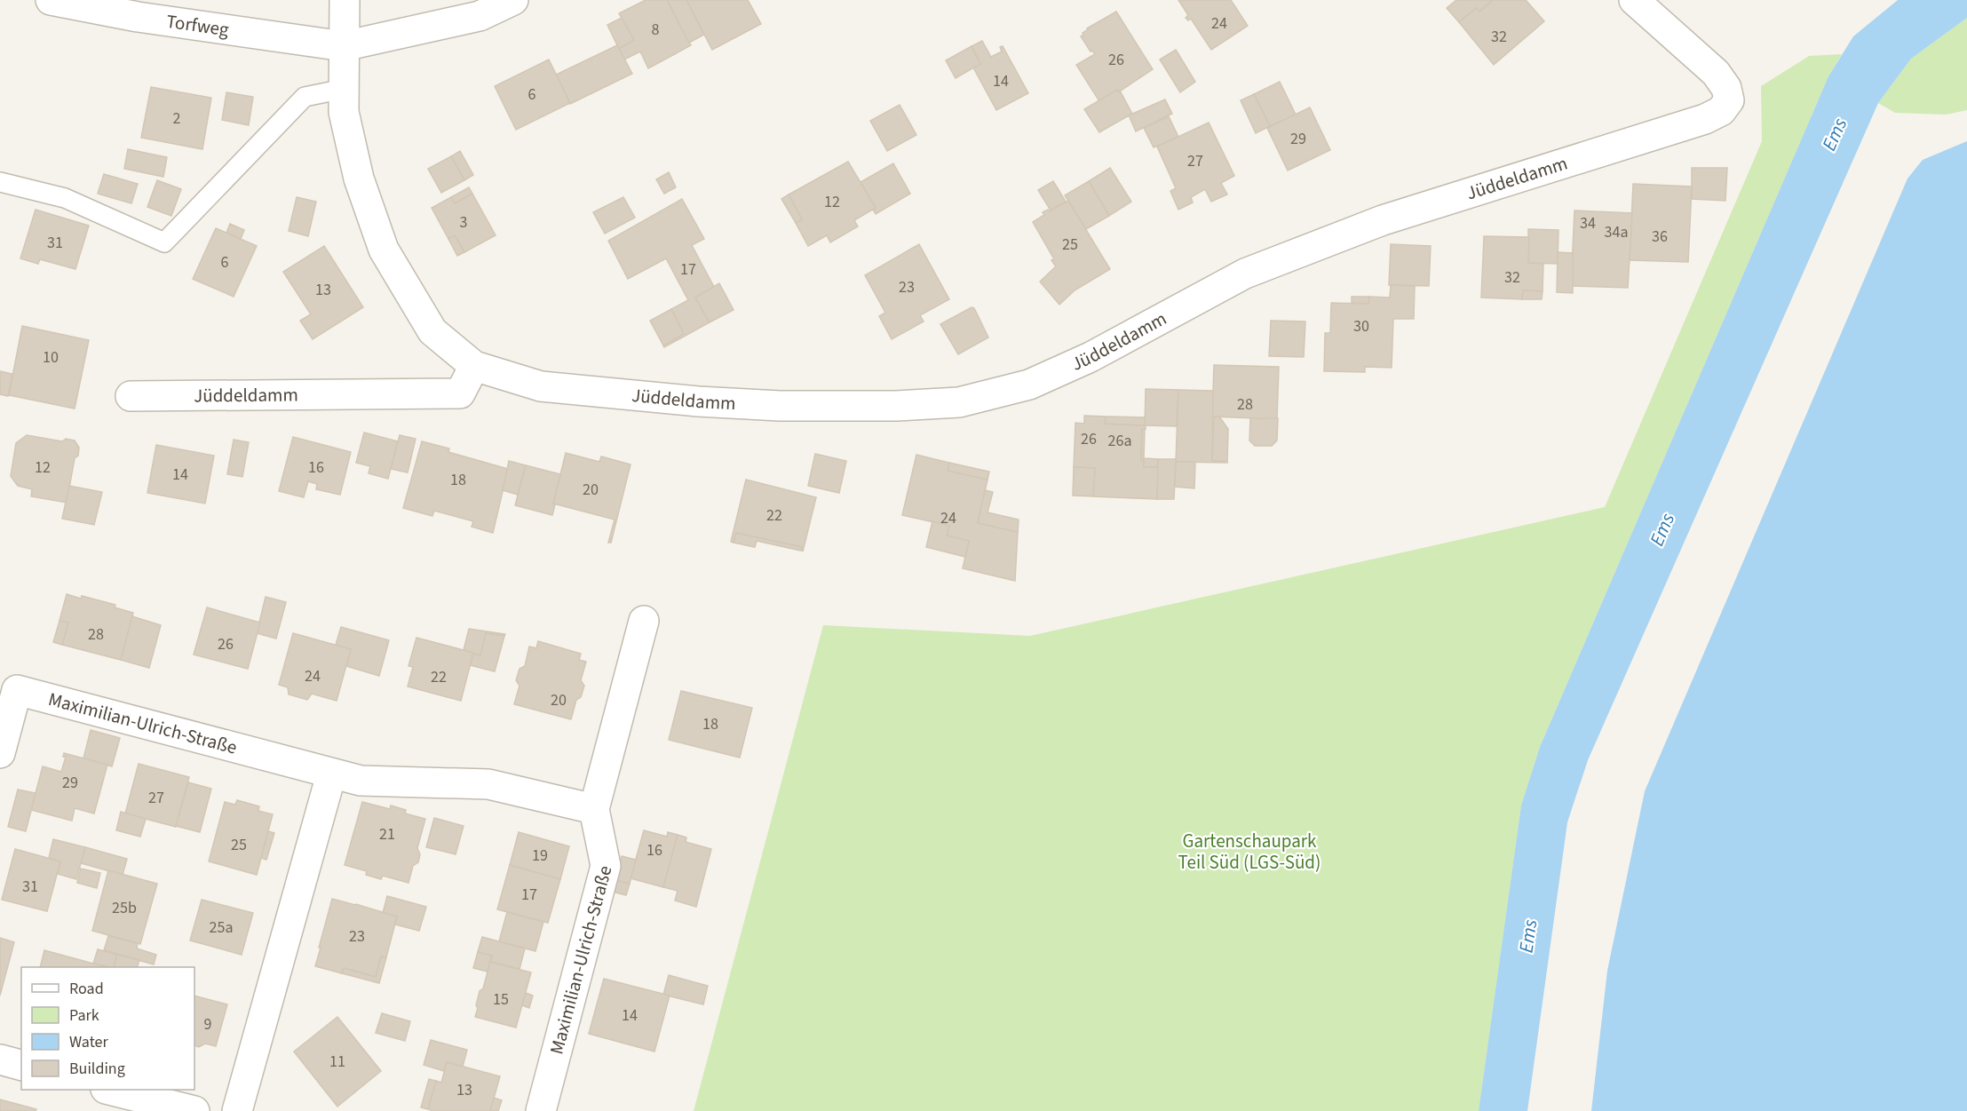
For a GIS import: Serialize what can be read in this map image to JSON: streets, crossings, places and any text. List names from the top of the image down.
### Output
{
  "streets": {
    "street": ["Torfweg", "Jüddeldamm", "Maximilian-Ulrich-Straße"]
  },
  "crossings": [
    ["Torfweg", "Jüddeldamm"]
  ],
  "water": ["Ems"],
  "parks": ["Gartenschaupark Teil Süd (LGS-Süd)"],
  "house_numbers": [
    "24",
    "8",
    "32",
    "26",
    "14",
    "6",
    "2",
    "29",
    "27",
    "12",
    "3",
    "34",
    "34a",
    "36",
    "31",
    "25",
    "6",
    "17",
    "32",
    "23",
    "13",
    "30",
    "10",
    "28",
    "26",
    "26a",
    "12",
    "16",
    "14",
    "18",
    "20",
    "22",
    "24",
    "28",
    "26",
    "24",
    "22",
    "20",
    "18",
    "29",
    "27",
    "21",
    "25",
    "16",
    "19",
    "31",
    "17",
    "25b",
    "25a",
    "23",
    "15",
    "14",
    "9",
    "11",
    "13"
  ],
  "legend": [
    "Road",
    "Park",
    "Water",
    "Building"
  ]
}
